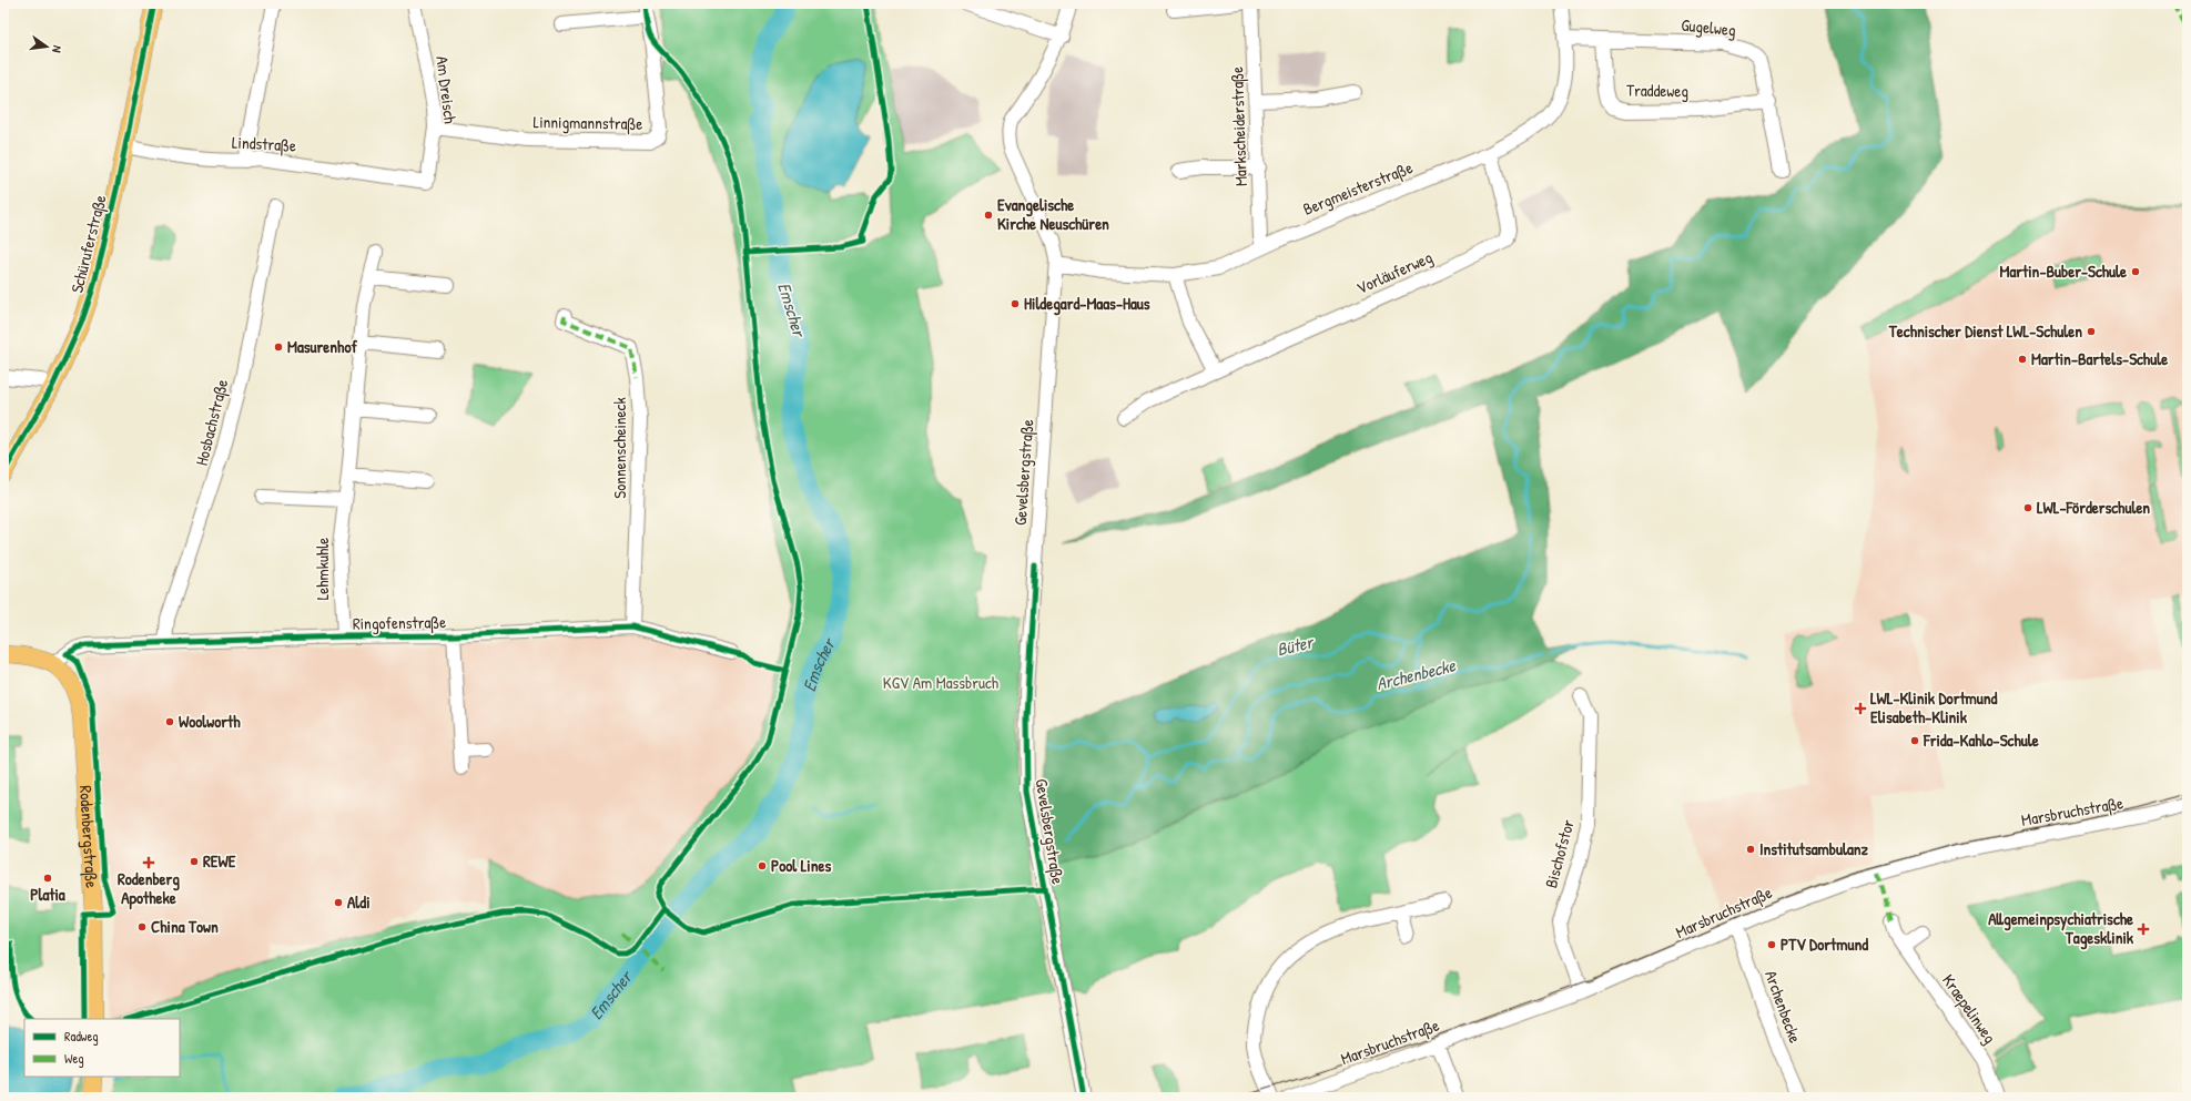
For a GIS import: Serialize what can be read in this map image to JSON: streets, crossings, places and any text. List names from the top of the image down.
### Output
{
  "streets": {
    "main road": ["Schüruferstraße", "Rodenbergstraße"],
    "street": [
      "Gugelweg",
      "Am Dreisch",
      "Traddeweg",
      "Linnigmannstraße",
      "Markscheiderstraße",
      "Lindstraße",
      "Bergmeisterstraße",
      "Vorläuferweg",
      "Hosbachstraße",
      "Sonnenscheineck",
      "Gevelsbergstraße",
      "Lehmkuhle",
      "Ringofenstraße",
      "Marsbruchstraße",
      "Bischofstor",
      "Archenbecke",
      "Kraepelinweg"
    ]
  },
  "crossings": [
    ["Gugelweg", "Traddeweg"],
    ["Gugelweg", "Bergmeisterstraße"],
    ["Am Dreisch", "Linnigmannstraße"],
    ["Am Dreisch", "Lindstraße"],
    ["Markscheiderstraße", "Bergmeisterstraße"],
    ["Lindstraße", "Schüruferstraße"],
    ["Bergmeisterstraße", "Vorläuferweg"],
    ["Bergmeisterstraße", "Gevelsbergstraße"],
    ["Hosbachstraße", "Ringofenstraße"],
    ["Sonnenscheineck", "Ringofenstraße"],
    ["Lehmkuhle", "Ringofenstraße"],
    ["Ringofenstraße", "Rodenbergstraße"],
    ["Marsbruchstraße", "Bischofstor"],
    ["Marsbruchstraße", "Archenbecke"]
  ],
  "water": ["Emscher", "Büter", "Archenbecke"],
  "parks": ["KGV Am Massbruch"],
  "places": {
    "other": [
      "Evangelische Kirche Neuschüren",
      "Martin-Buber-Schule",
      "Hildegard-Maas-Haus",
      "Technischer Dienst LWL-Schulen",
      "Masurenhof",
      "Martin-Bartels-Schule",
      "LWL-Förderschulen",
      "Woolworth",
      "Frida-Kahlo-Schule",
      "Institutsambulanz",
      "REWE",
      "Pool Lines",
      "Platia",
      "Aldi",
      "China Town",
      "PTV Dortmund"
    ],
    "health": ["LWL-Klinik Dortmund Elisabeth-Klinik", "Rodenberg Apotheke", "Allgemeinpsychiatrische Tagesklinik"]
  },
  "legend": ["Radweg", "Weg"],
  "north": "right"
}
